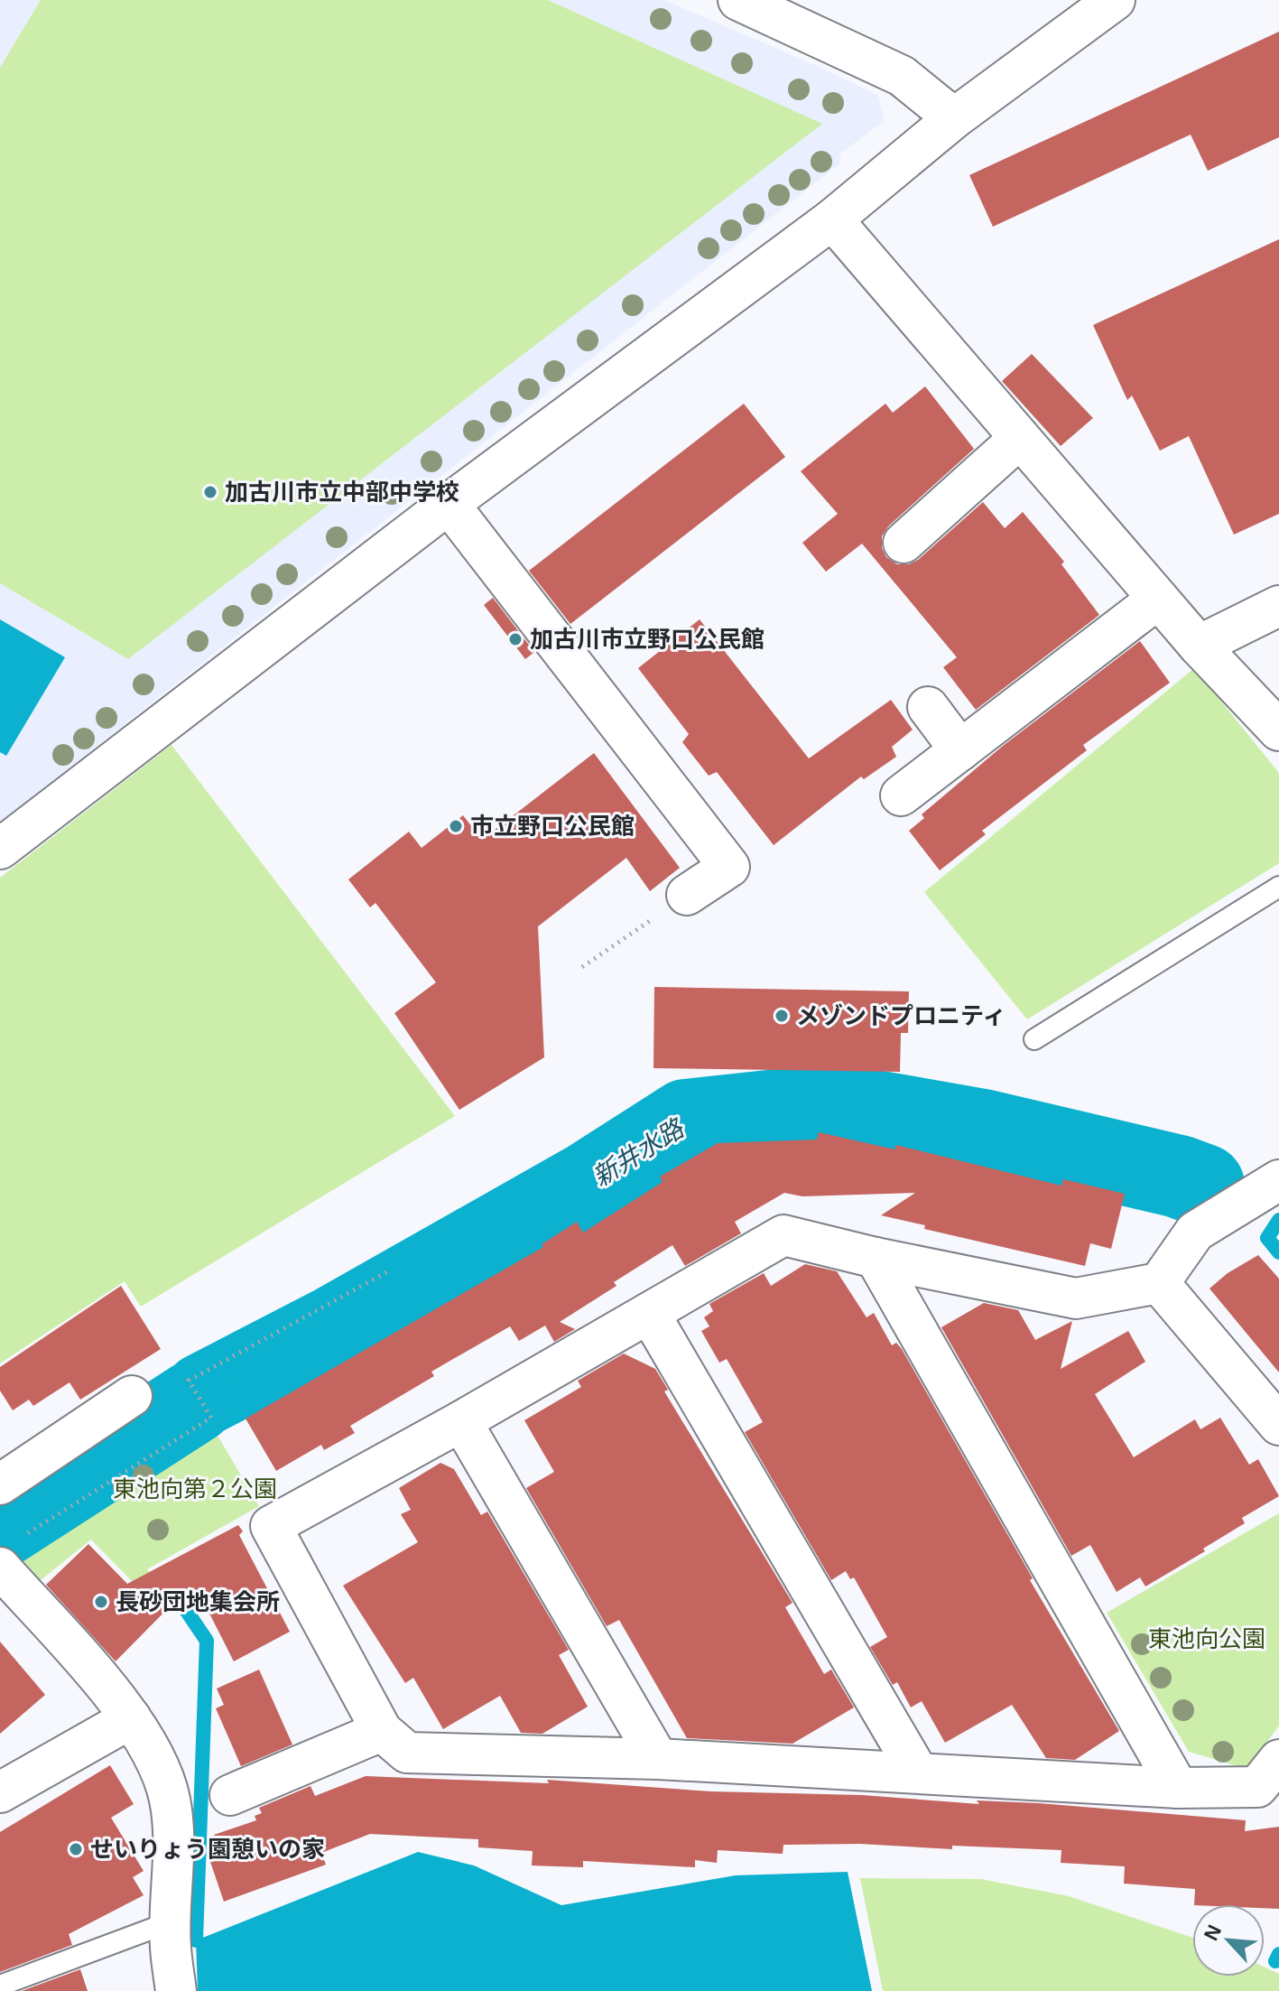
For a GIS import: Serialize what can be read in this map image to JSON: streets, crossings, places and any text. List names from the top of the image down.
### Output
{
  "water": ["新井水路"],
  "parks": ["東池向第２公園", "東池向公園"],
  "places": [
    "加古川市立中部中学校",
    "加古川市立野口公民館",
    "市立野口公民館",
    "メゾンドプロニティ",
    "長砂団地集会所",
    "せいりょう園憩いの家"
  ],
  "north": "top left"
}
